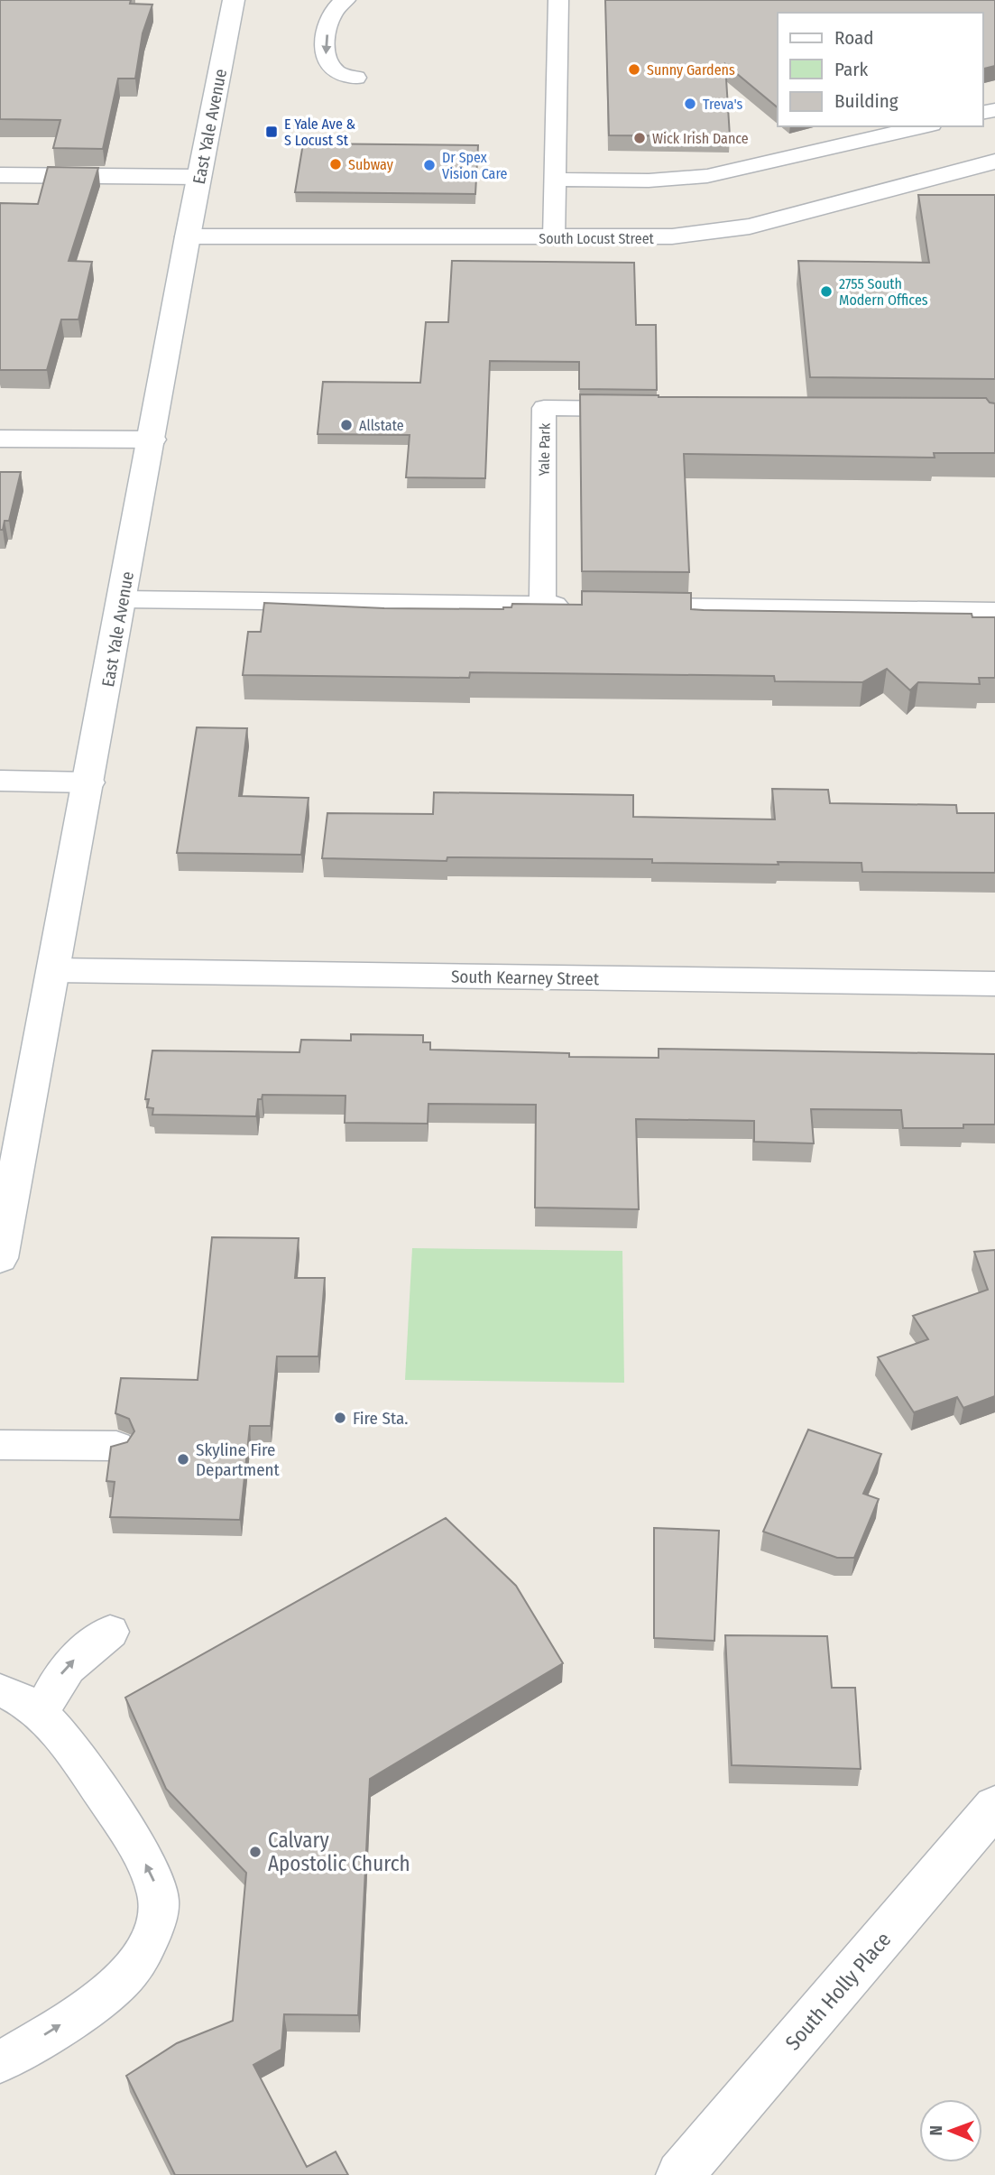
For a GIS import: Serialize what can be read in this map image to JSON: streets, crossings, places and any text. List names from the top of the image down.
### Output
{
  "streets": {
    "street": [
      "East Yale Avenue",
      "South Locust Street",
      "South Kearney Street",
      "South Holly Place"
    ],
    "lane": ["Yale Park"]
  },
  "crossings": [
    ["East Yale Avenue", "South Locust Street"],
    ["East Yale Avenue", "South Kearney Street"]
  ],
  "places": {
    "other": [
      "Sunny Gardens",
      "Treva's",
      "Wick Irish Dance",
      "Subway",
      "Dr Spex Vision Care",
      "2755 South Modern Offices",
      "Allstate",
      "Fire Sta.",
      "Skyline Fire Department",
      "Calvary Apostolic Church"
    ],
    "transit": ["E Yale Ave & S Locust St"]
  },
  "legend": ["Road", "Park", "Building"],
  "north": "left"
}
